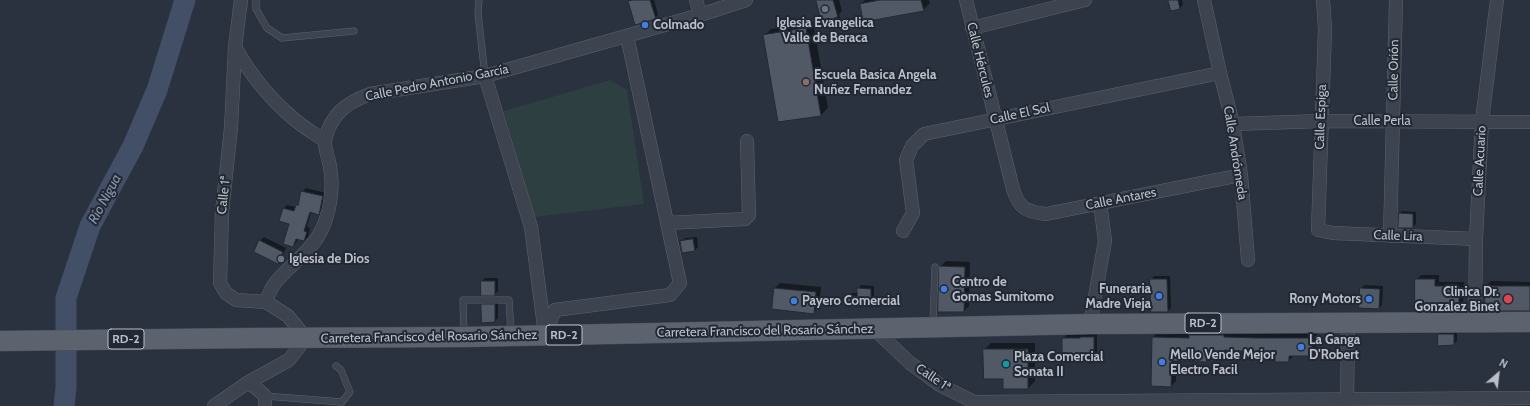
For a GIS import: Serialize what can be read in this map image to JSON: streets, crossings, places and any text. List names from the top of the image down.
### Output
{
  "streets": {
    "main road": ["RD-2", "Carretera Francisco del Rosario Sánchez"],
    "street": [
      "Calle Hércules",
      "Calle Orión",
      "Calle Pedro Antonio García",
      "Calle El Sol",
      "Calle Espiga",
      "Calle Perla",
      "Calle Andrómeda",
      "Calle Acuario",
      "Calle 1ª",
      "Calle Antares",
      "Calle Lira"
    ]
  },
  "crossings": [
    ["Calle Hércules", "Calle El Sol"],
    ["Calle Hércules", "Calle Antares"],
    ["Calle Orión", "Calle Perla"],
    ["Calle Orión", "Calle Lira"],
    ["Calle El Sol", "Calle Andrómeda"],
    ["Calle Espiga", "Calle Perla"],
    ["Calle Espiga", "Calle Lira"],
    ["Calle Perla", "Calle Andrómeda"],
    ["Calle Perla", "Calle Acuario"],
    ["Calle Andrómeda", "Calle Antares"],
    ["Calle Acuario", "Calle Lira"],
    ["Calle Acuario", "Carretera Francisco del Rosario Sánchez"],
    ["Calle 1ª", "Carretera Francisco del Rosario Sánchez"]
  ],
  "water": ["Río Nigua"],
  "places": [
    "Iglesia Evangelica Valle de Beraca",
    "Colmado",
    "Escuela Basica Angela Nuñez Fernandez",
    "Iglesia de Dios",
    "Centro de Gomas Sumitomo",
    "Funeraria Madre Vieja",
    "Rony Motors",
    "Clinica Dr. Gonzalez Binet",
    "Payero Comercial",
    "La Ganga D'Robert",
    "Mello Vende Mejor Electro Facil",
    "Plaza Comercial Sonata II"
  ],
  "north": "top right"
}
